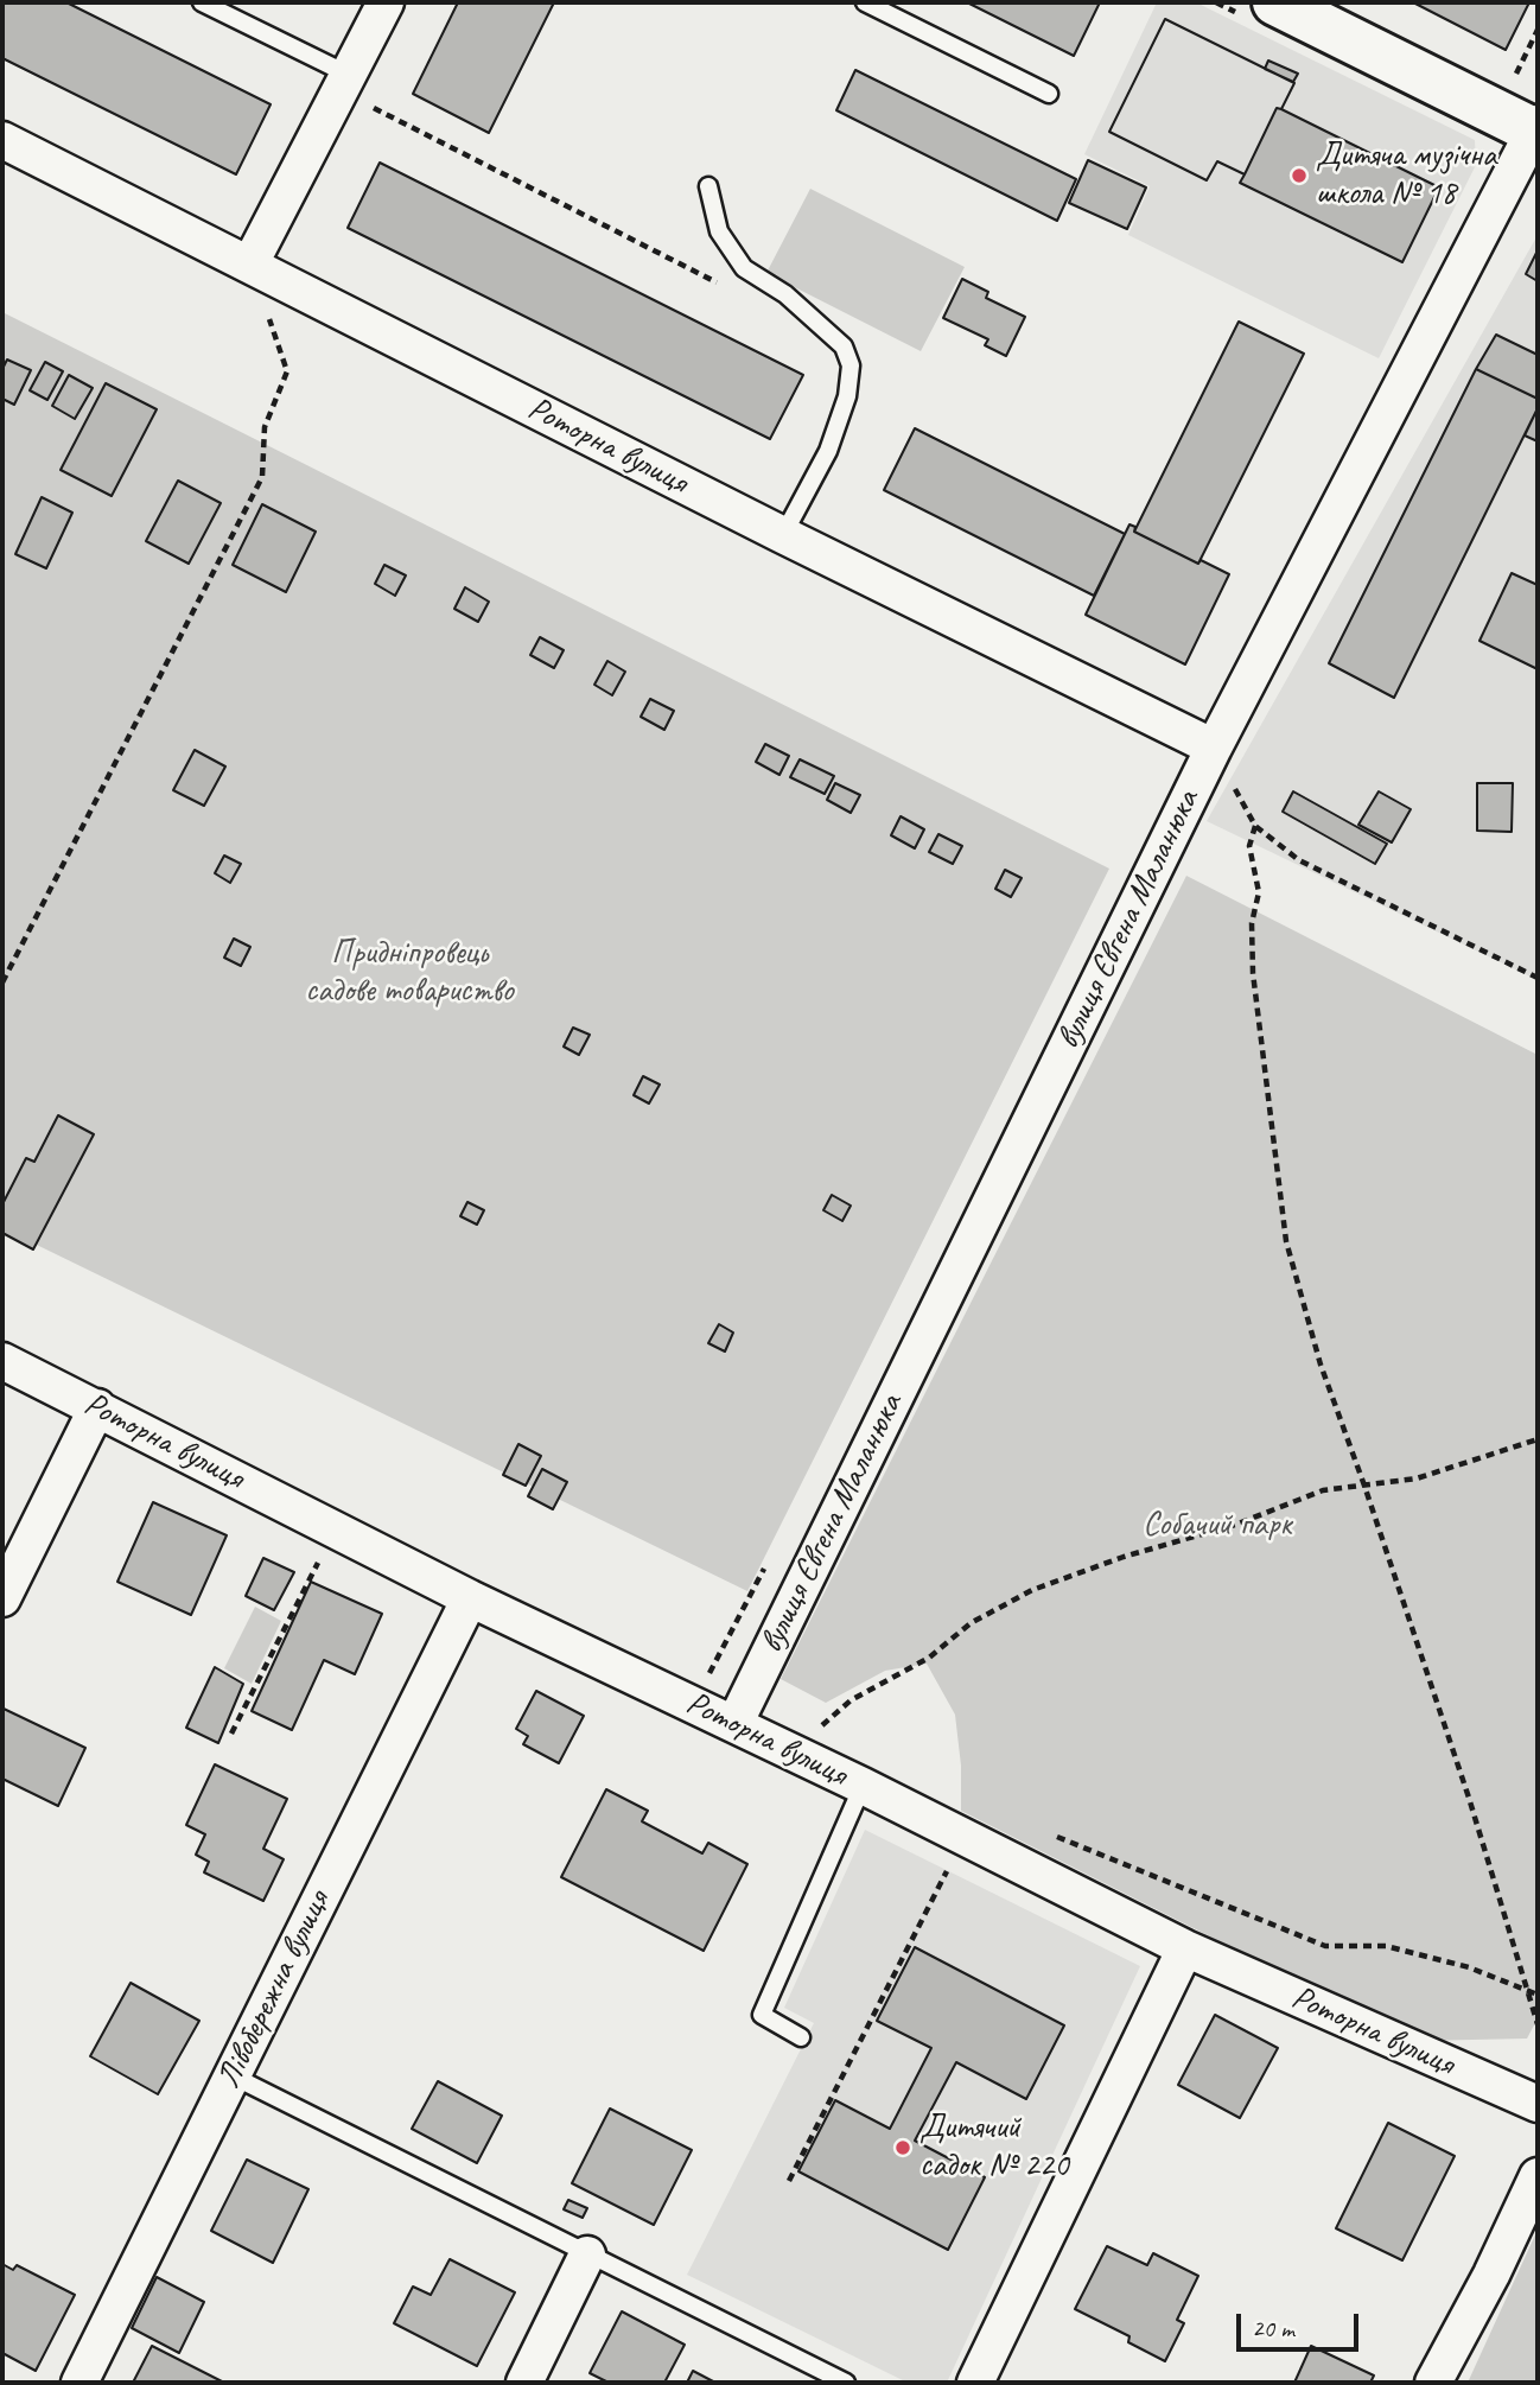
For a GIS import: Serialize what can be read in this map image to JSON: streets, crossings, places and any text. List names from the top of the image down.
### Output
{
  "streets": {
    "street": ["Роторна вулиця", "вулиця Євгена Маланюка", "Лівобережна вулиця"]
  },
  "crossings": [
    ["Роторна вулиця", "вулиця Євгена Маланюка"],
    ["Роторна вулиця", "Лівобережна вулиця"]
  ],
  "parks": ["Придніпровець садове товариство", "Собачий парк"],
  "places": ["Дитяча музічна школа № 18", "Дитячий садок № 220"],
  "scale_bar": "20 m"
}
